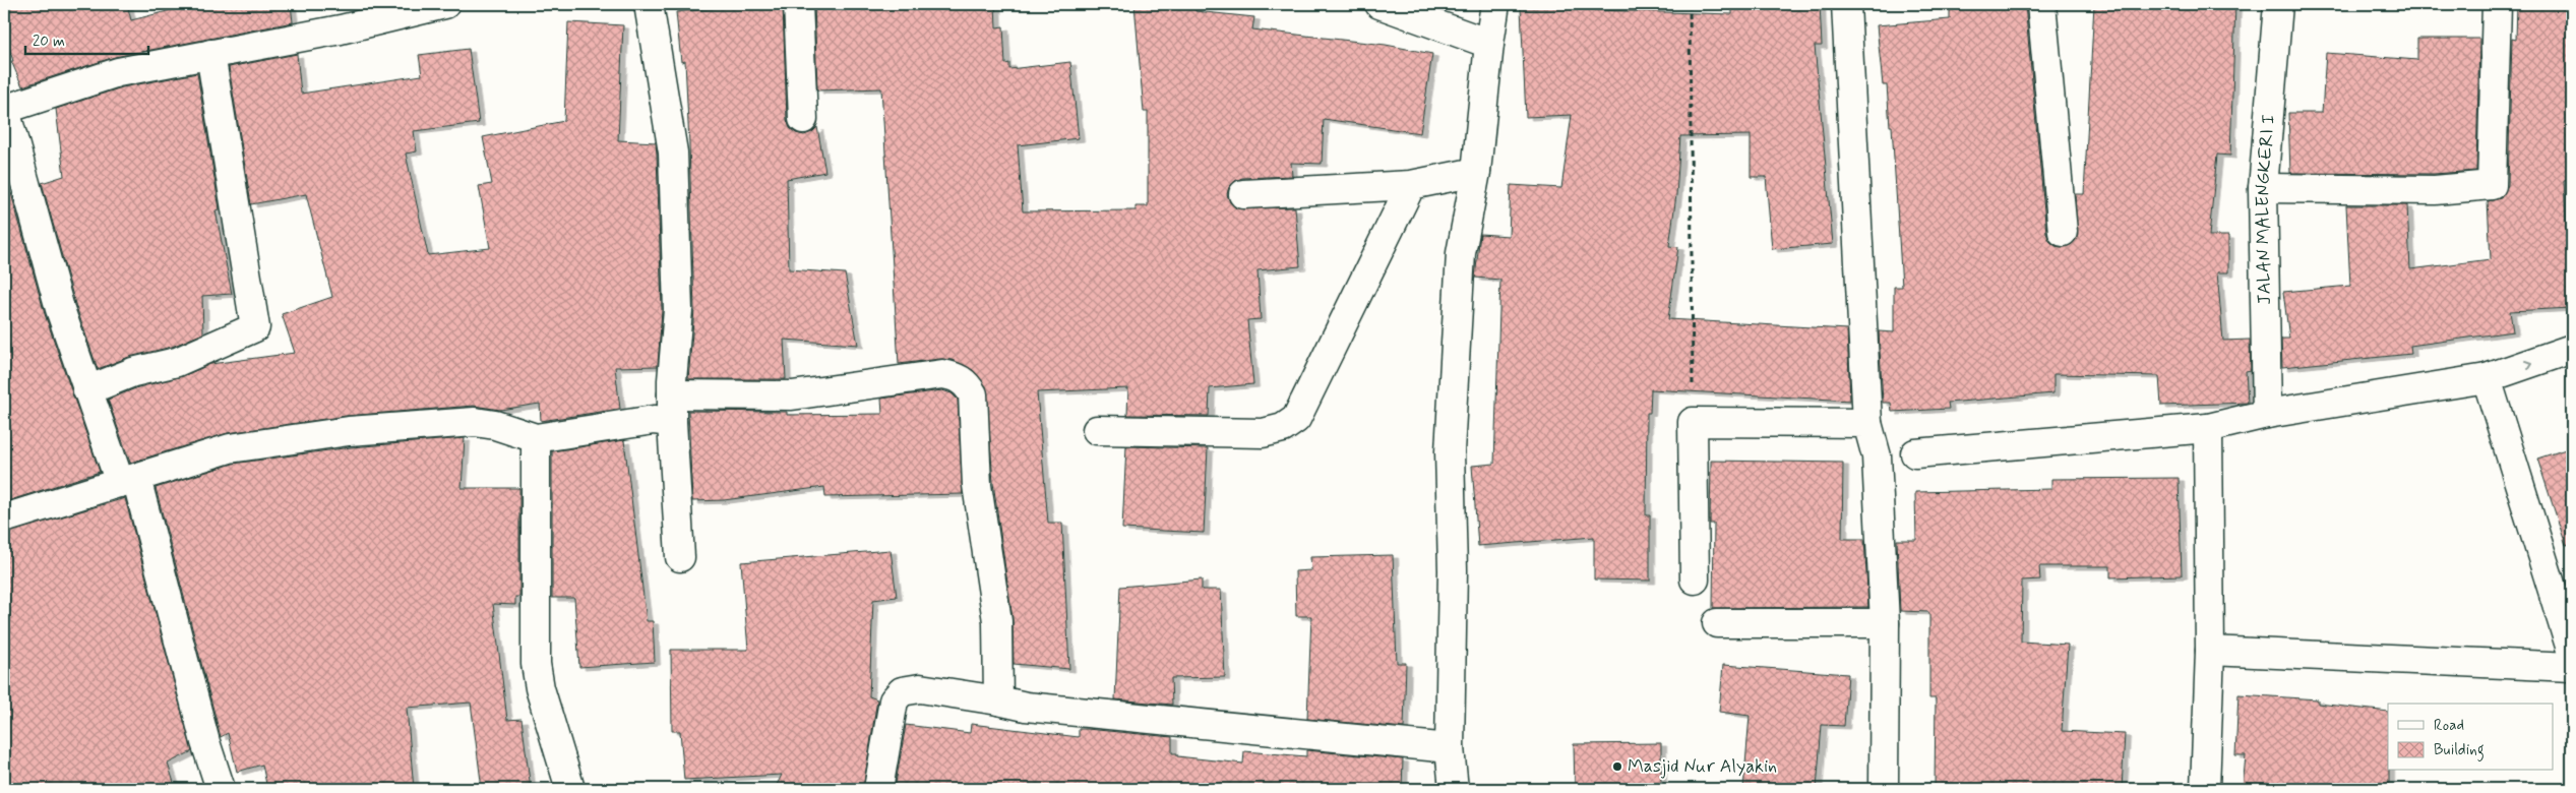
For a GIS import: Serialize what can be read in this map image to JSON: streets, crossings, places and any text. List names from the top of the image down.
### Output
{
  "streets": {
    "street": ["JALAN MALENGKERI I"]
  },
  "places": ["Masjid Nur Alyakin"],
  "legend": ["Road", "Building"],
  "scale_bar": "20 m"
}
